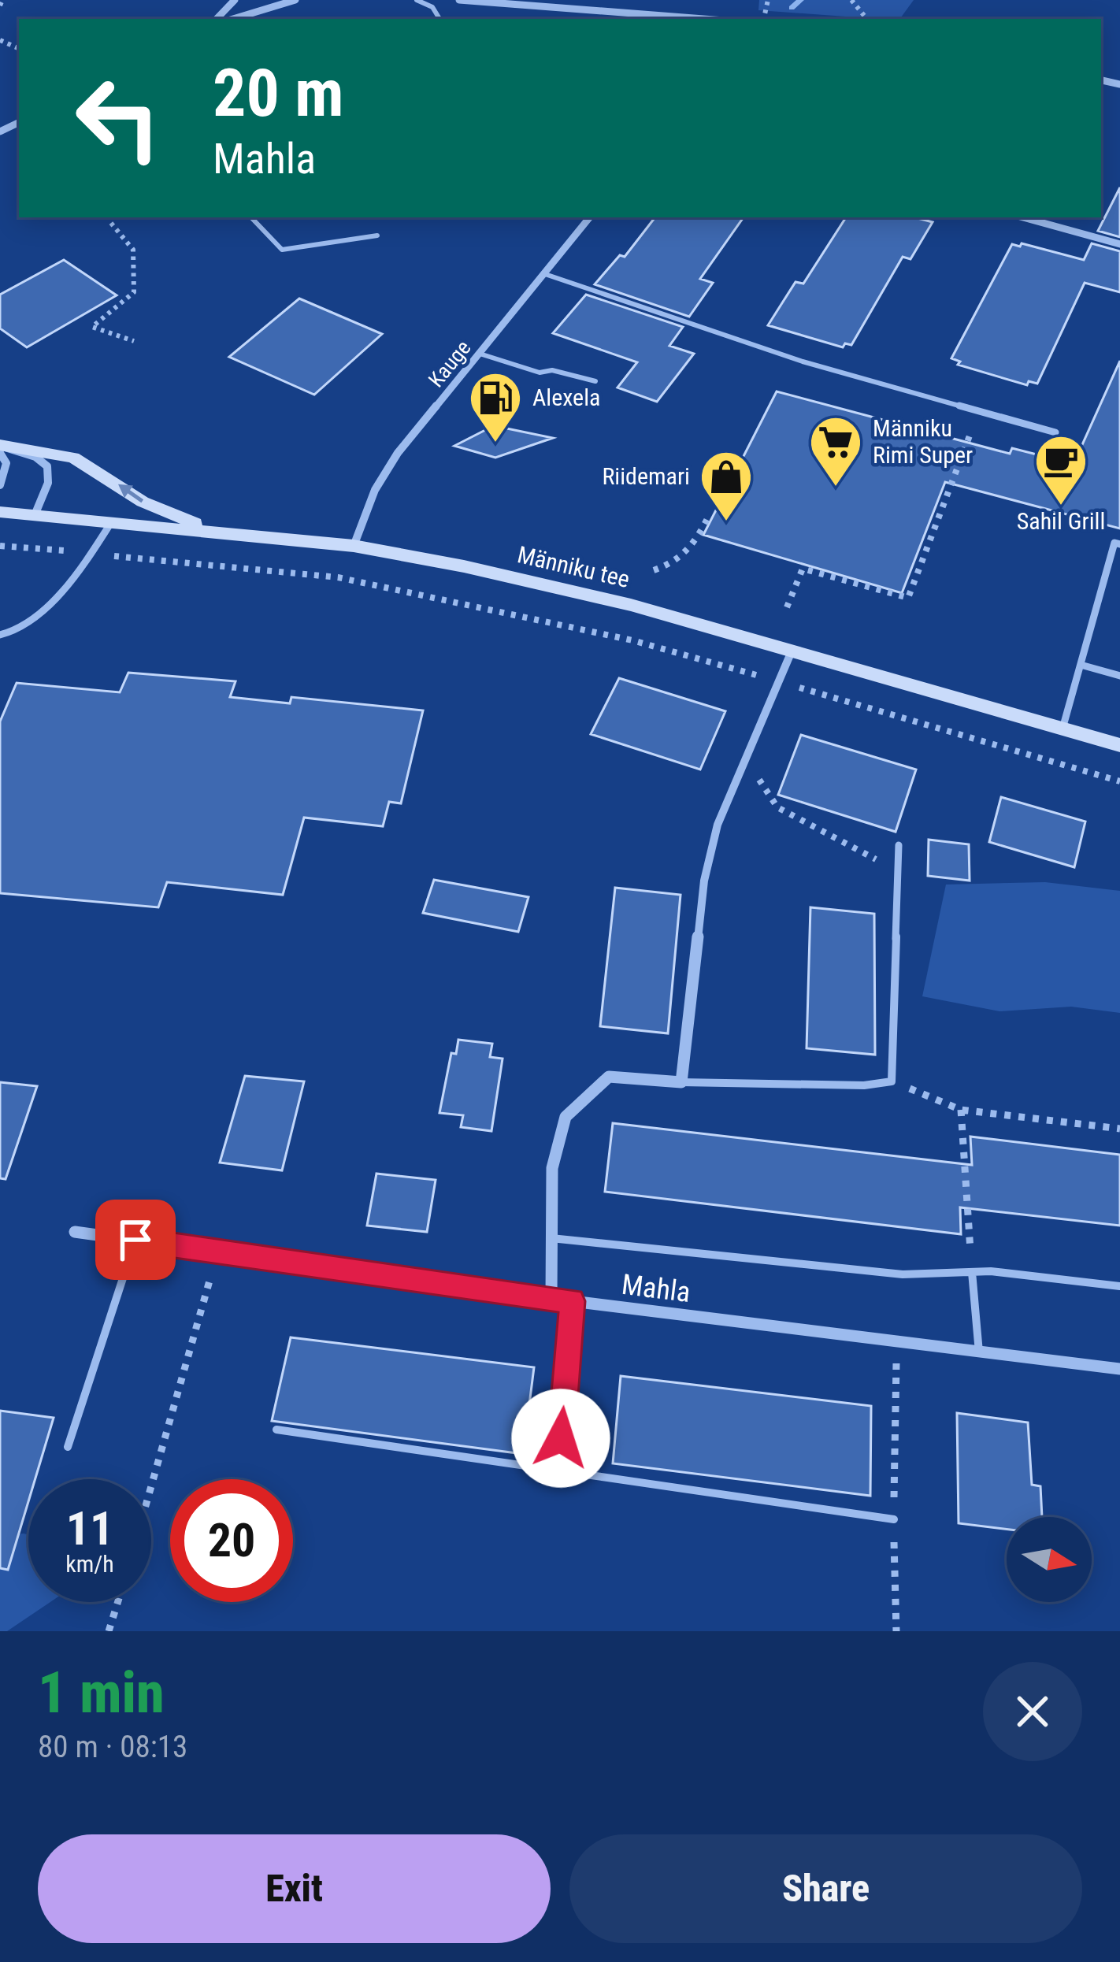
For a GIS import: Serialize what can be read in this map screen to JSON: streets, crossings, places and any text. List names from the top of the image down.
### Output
{
  "streets": {
    "street": ["Kauge", "Männiku tee", "Mahla"]
  },
  "crossings": [
    ["Kauge", "Männiku tee"]
  ],
  "places": {
    "fuel station": ["Alexela"],
    "supermarket": ["Männiku Rimi Super"],
    "cafe": ["Sahil Grill"],
    "shop": ["Riidemari"]
  },
  "north": "right",
  "page": {
    "turn": ["20 m", "Mahla"],
    "speed": "11 km/h",
    "limit": "20",
    "heading": ["1 min", "80 m · 08:13"],
    "buttons": ["Exit", "Share"]
  }
}
